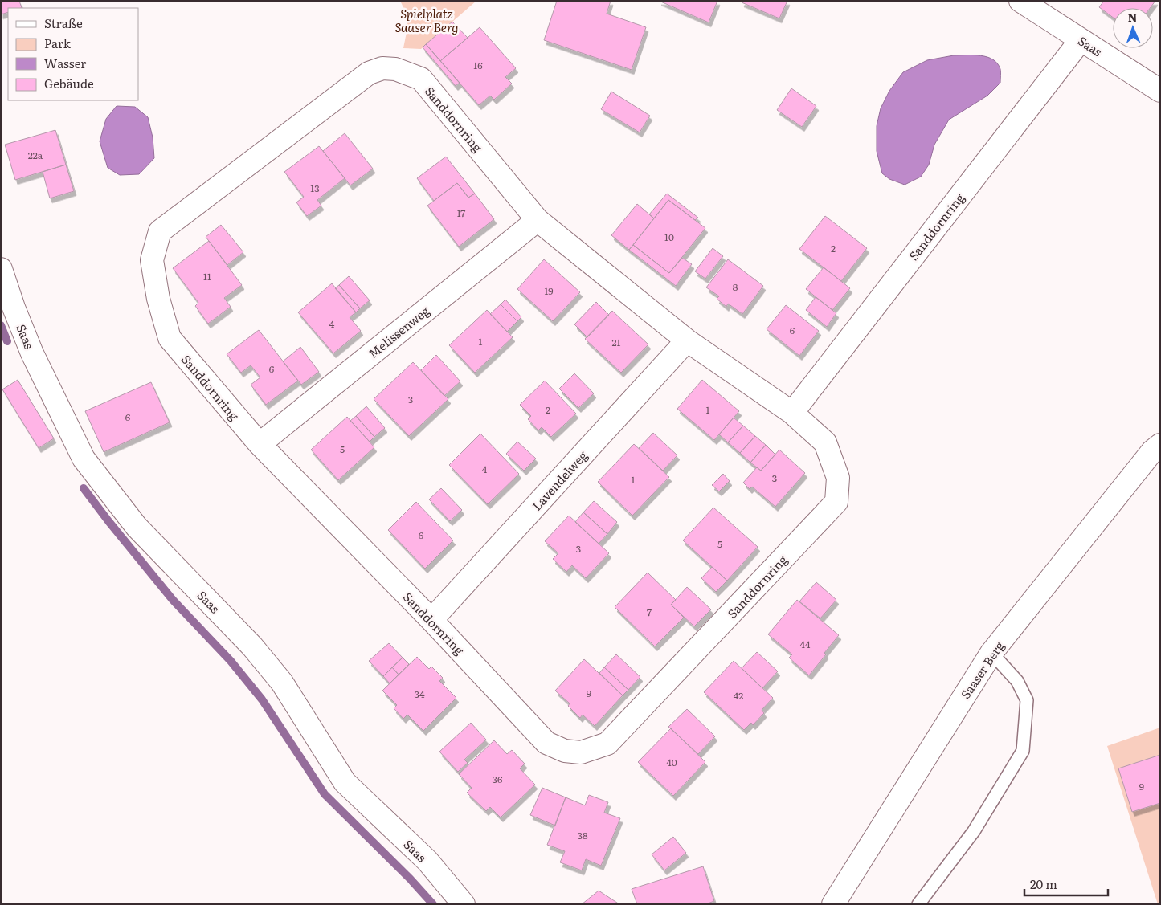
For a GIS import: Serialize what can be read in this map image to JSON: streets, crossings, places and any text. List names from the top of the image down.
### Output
{
  "streets": {
    "street": [
      "Saas",
      "Sanddornring",
      "Melissenweg",
      "Lavendelweg",
      "Saaser Berg"
    ]
  },
  "crossings": [
    ["Saas", "Sanddornring"],
    ["Sanddornring", "Melissenweg"],
    ["Sanddornring", "Lavendelweg"]
  ],
  "parks": ["Spielplatz Saaser Berg"],
  "house_numbers": [
    "16",
    "22a",
    "13",
    "17",
    "10",
    "2",
    "11",
    "8",
    "19",
    "4",
    "6",
    "1",
    "21",
    "6",
    "3",
    "2",
    "1",
    "6",
    "5",
    "4",
    "3",
    "1",
    "6",
    "5",
    "3",
    "7",
    "44",
    "9",
    "34",
    "42",
    "40",
    "36",
    "9",
    "38"
  ],
  "legend": [
    "Straße",
    "Park",
    "Wasser",
    "Gebäude"
  ],
  "scale_bar": "20 m",
  "north": "top"
}
